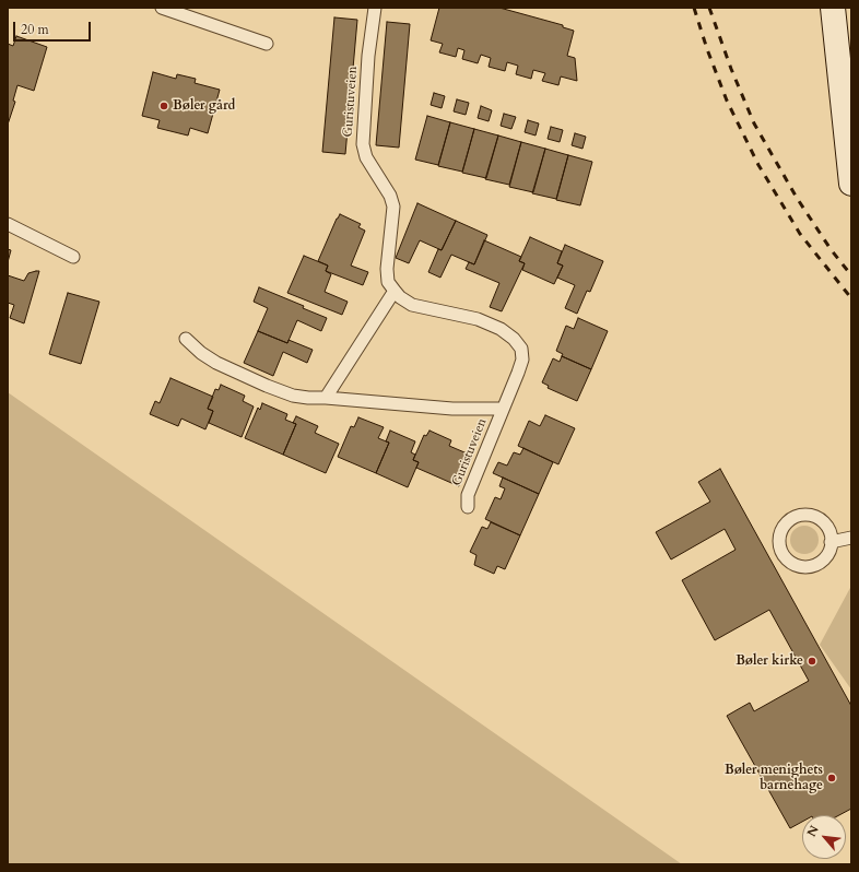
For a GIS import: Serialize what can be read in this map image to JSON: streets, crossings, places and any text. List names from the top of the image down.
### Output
{
  "streets": {
    "lane": ["Guristuveien"]
  },
  "places": ["Bøler gård", "Bøler kirke", "Bøler menighets barnehage"],
  "scale_bar": "20 m",
  "north": "top left"
}
